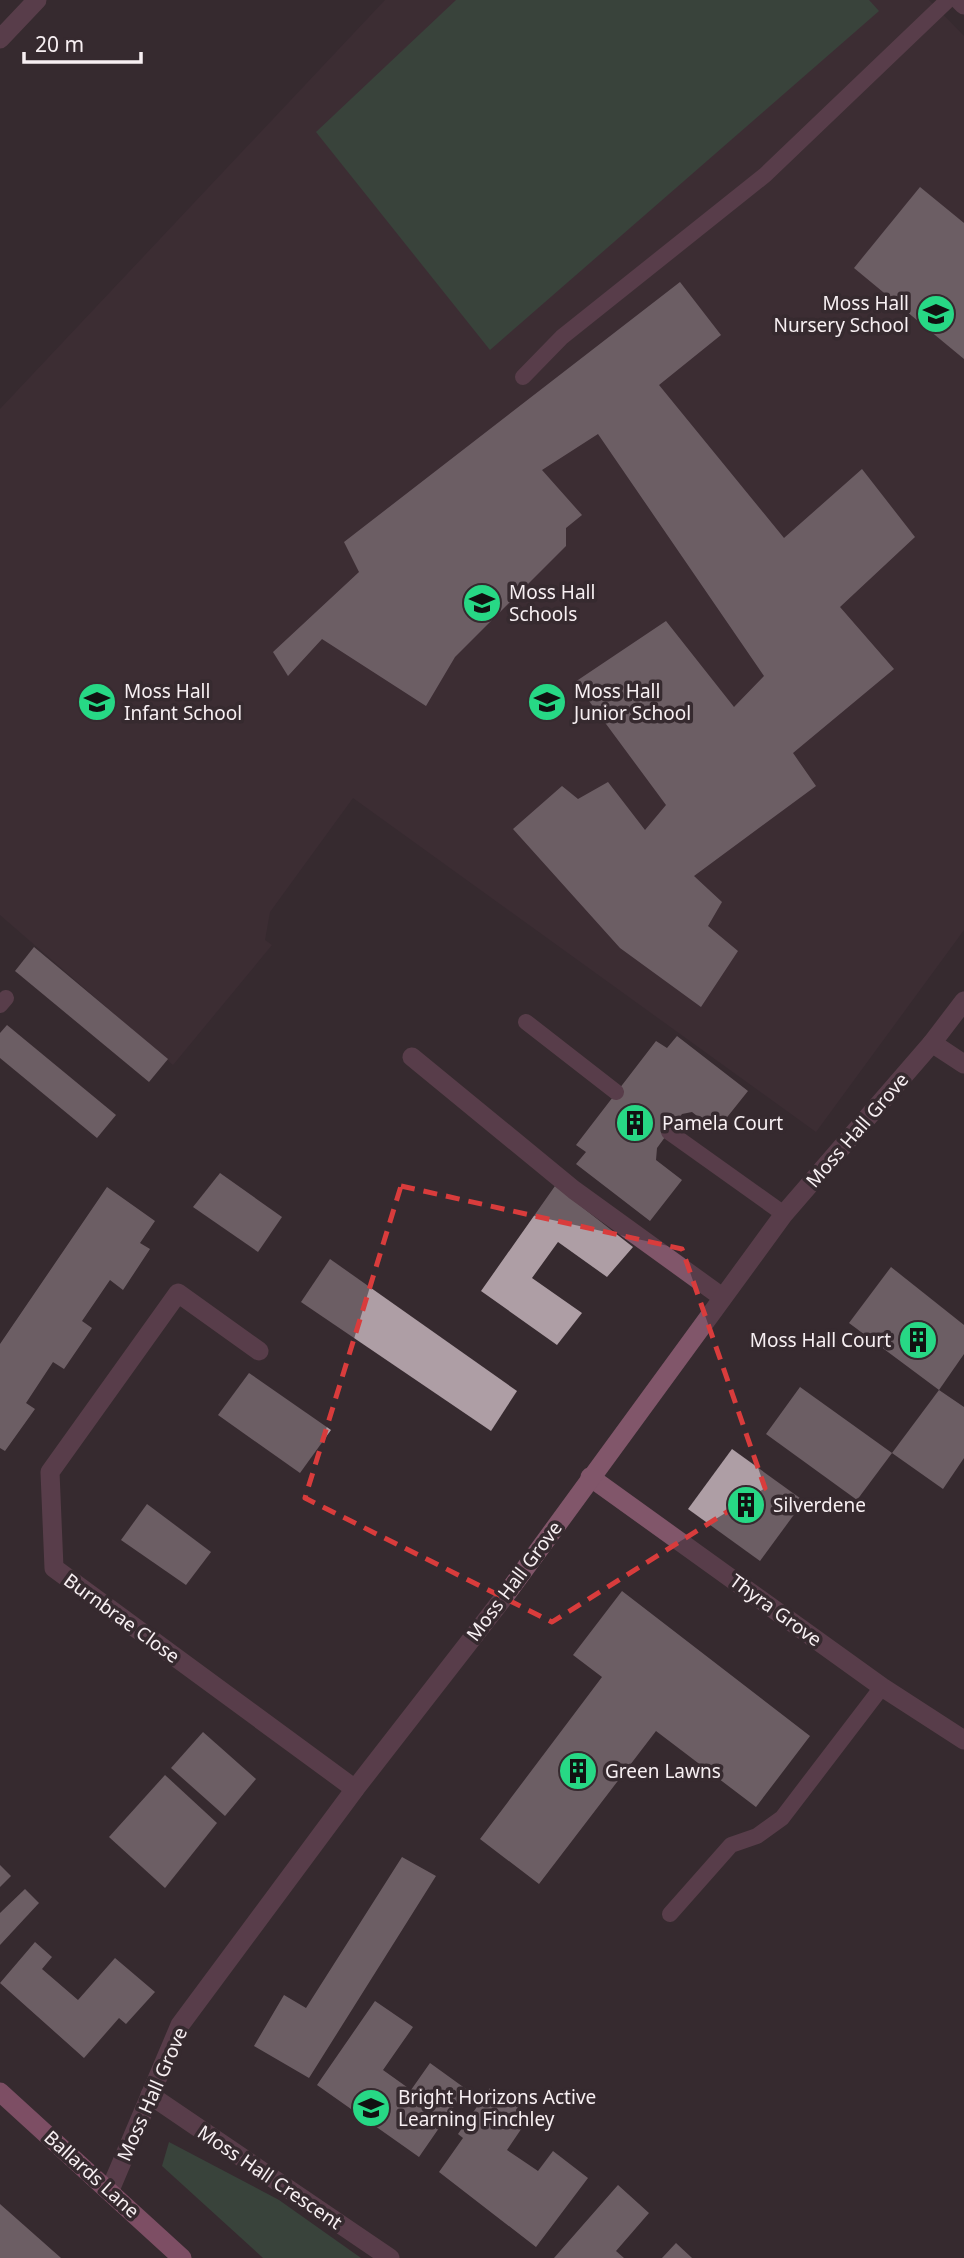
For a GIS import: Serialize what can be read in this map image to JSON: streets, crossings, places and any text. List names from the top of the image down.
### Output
{
  "streets": {
    "main road": ["Ballards Lane"],
    "street": [
      "Moss Hall Grove",
      "Thyra Grove",
      "Burnbrae Close",
      "Moss Hall Crescent"
    ]
  },
  "crossings": [
    ["Moss Hall Grove", "Thyra Grove"],
    ["Moss Hall Grove", "Burnbrae Close"],
    ["Moss Hall Grove", "Ballards Lane"],
    ["Moss Hall Grove", "Moss Hall Crescent"]
  ],
  "places": {
    "school or university": [
      "Moss Hall Nursery School",
      "Moss Hall Schools",
      "Moss Hall Infant School",
      "Moss Hall Junior School",
      "Bright Horizons Active Learning Finchley"
    ],
    "building": [
      "Pamela Court",
      "Moss Hall Court",
      "Silverdene",
      "Green Lawns"
    ]
  },
  "scale_bar": "20 m"
}
